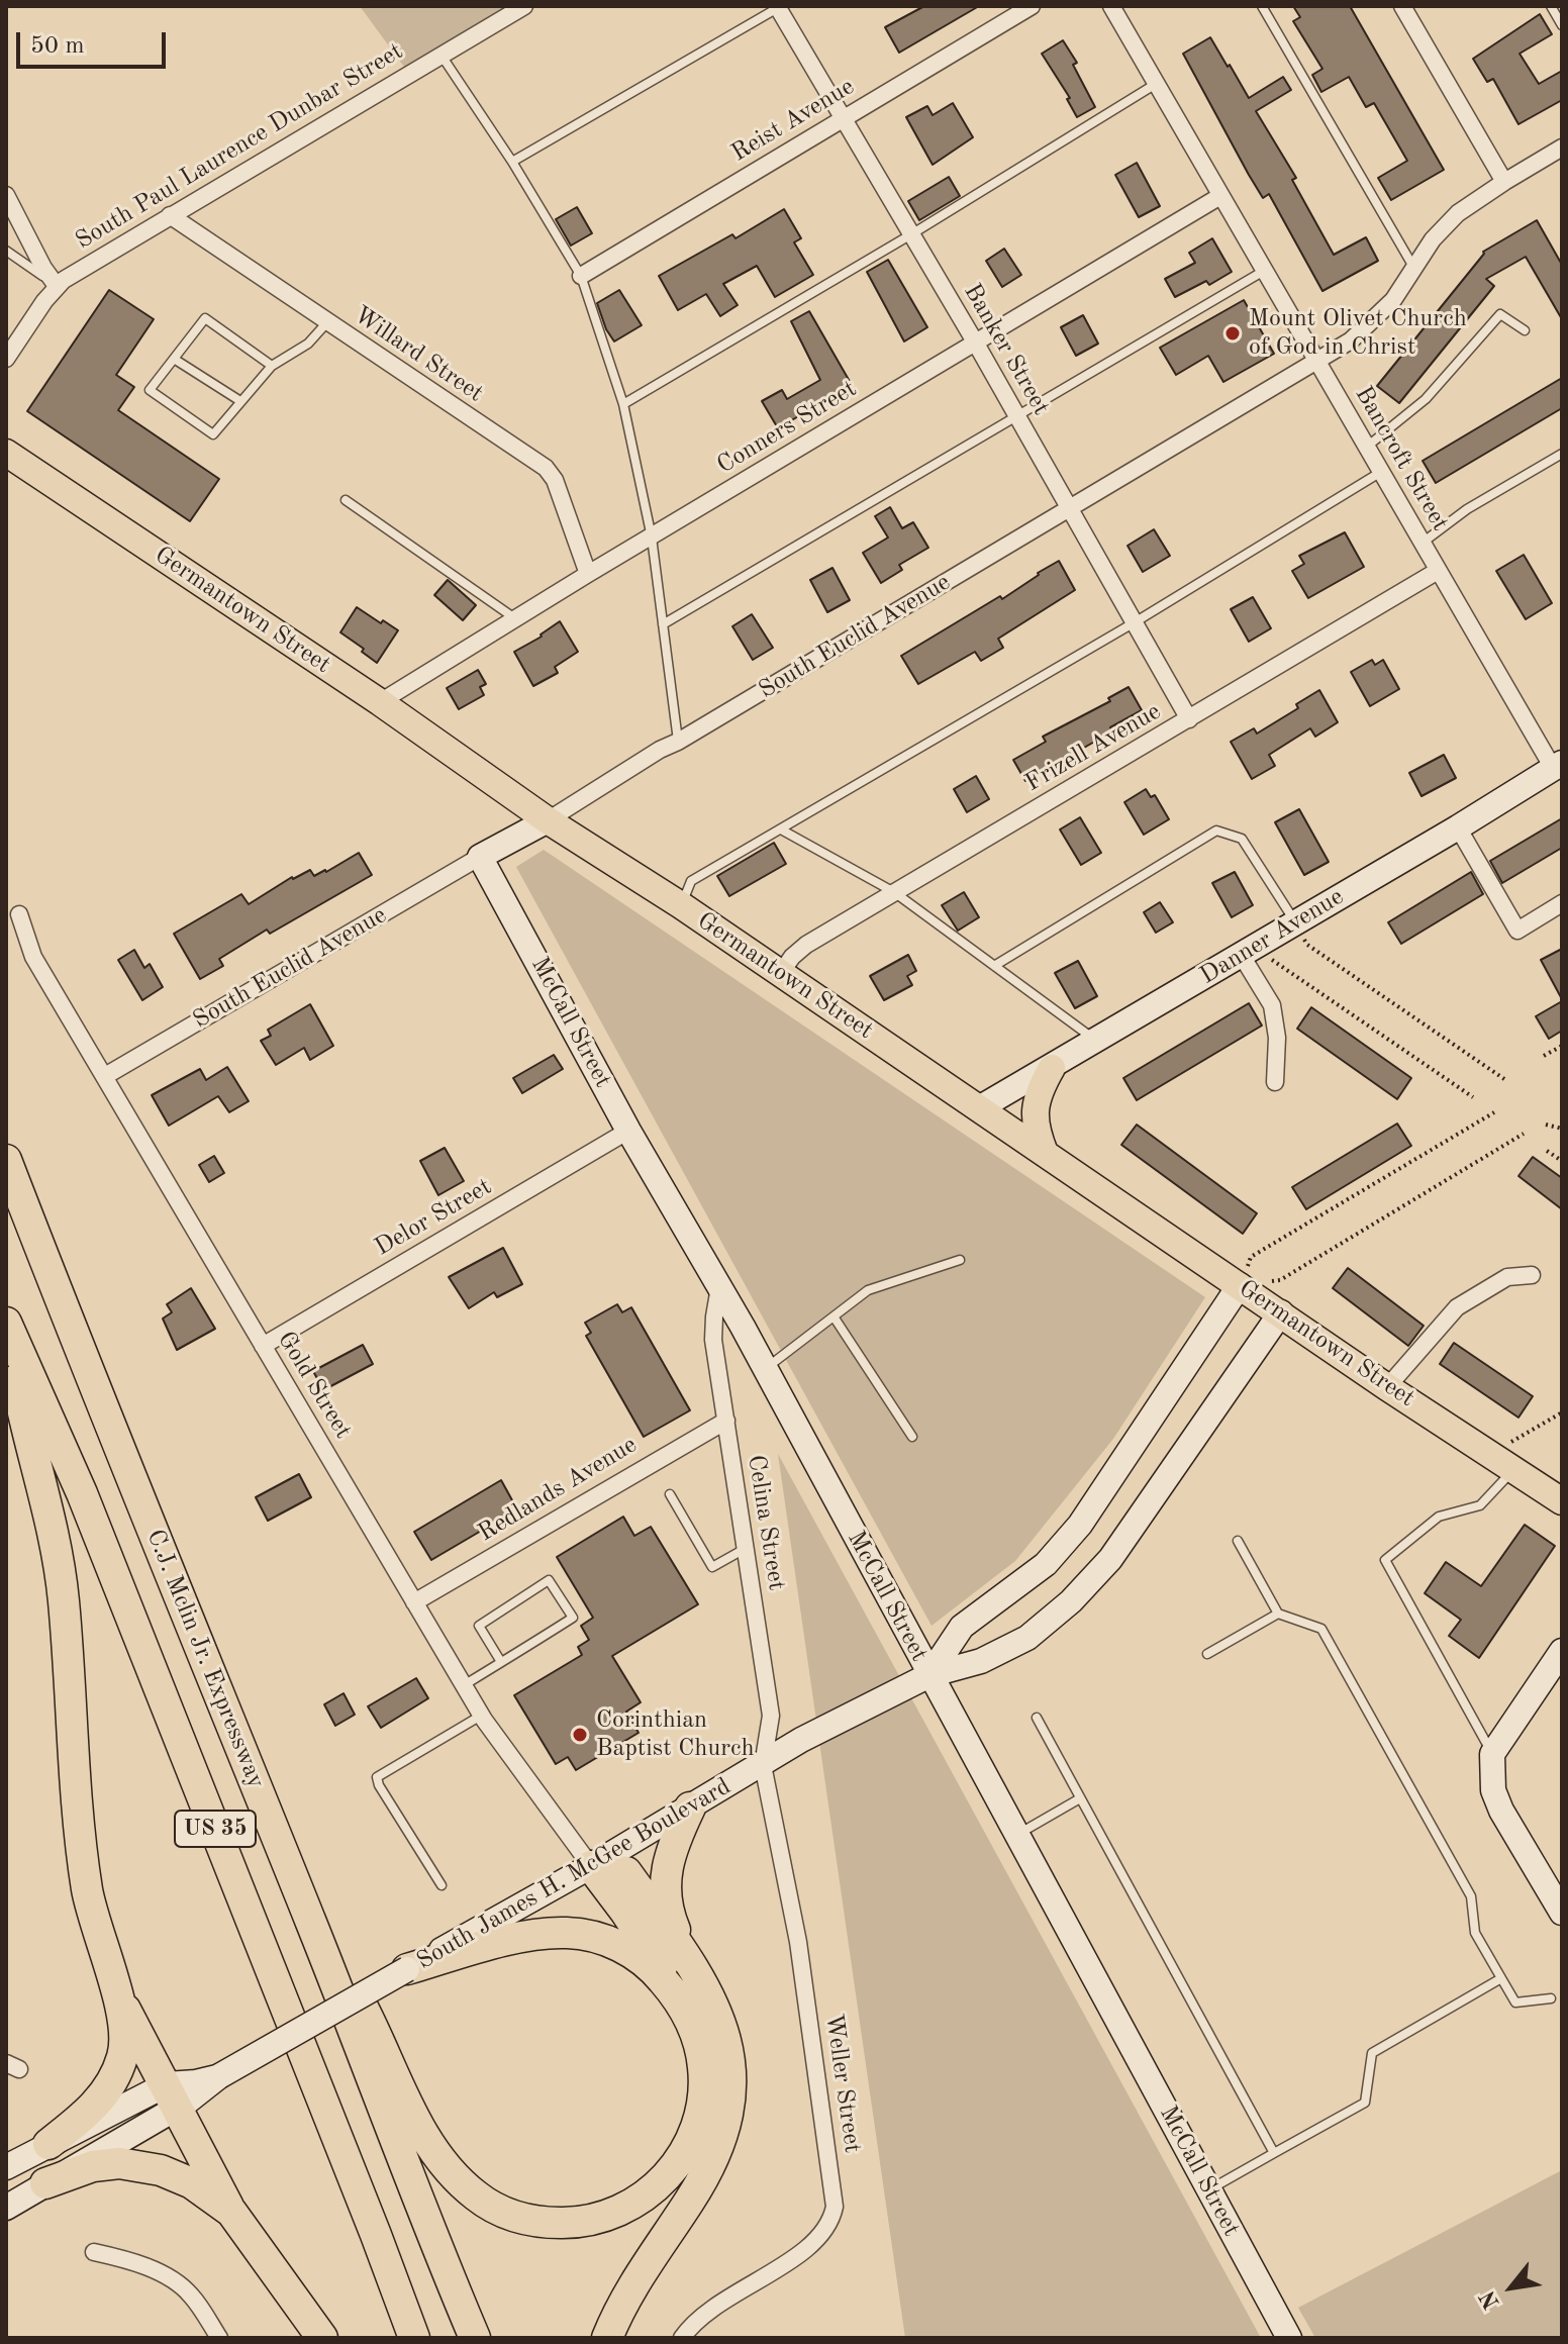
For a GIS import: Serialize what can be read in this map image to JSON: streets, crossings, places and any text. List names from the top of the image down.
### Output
{
  "streets": {
    "highway": ["C.J. Mclin Jr. Expressway", "US 35"],
    "main road": ["Germantown Street"],
    "street": [
      "Reist Avenue",
      "South Paul Laurence Dunbar Street",
      "Banker Street",
      "Willard Street",
      "Conners Street",
      "Bancroft Street",
      "South Euclid Avenue",
      "Frizell Avenue",
      "Danner Avenue",
      "McCall Street",
      "Delor Street",
      "Gold Street",
      "Redlands Avenue",
      "Celina Street",
      "South James H. McGee Boulevard",
      "Weller Street"
    ]
  },
  "crossings": [
    ["Reist Avenue", "Banker Street"],
    ["South Paul Laurence Dunbar Street", "Willard Street"],
    ["Banker Street", "Conners Street"],
    ["Banker Street", "South Euclid Avenue"],
    ["Banker Street", "Frizell Avenue"],
    ["Willard Street", "Conners Street"],
    ["Conners Street", "Bancroft Street"],
    ["Conners Street", "Germantown Street"],
    ["Bancroft Street", "South Euclid Avenue"],
    ["Bancroft Street", "Frizell Avenue"],
    ["Bancroft Street", "Danner Avenue"],
    ["Germantown Street", "South Euclid Avenue"],
    ["Germantown Street", "Frizell Avenue"],
    ["Germantown Street", "Danner Avenue"],
    ["Germantown Street", "South James H. McGee Boulevard"],
    ["South Euclid Avenue", "McCall Street"],
    ["South Euclid Avenue", "Gold Street"],
    ["McCall Street", "Delor Street"],
    ["McCall Street", "Celina Street"],
    ["McCall Street", "South James H. McGee Boulevard"],
    ["Delor Street", "Gold Street"],
    ["Gold Street", "Redlands Avenue"],
    ["Gold Street", "South James H. McGee Boulevard"],
    ["Redlands Avenue", "Celina Street"],
    ["Celina Street", "South James H. McGee Boulevard"],
    ["Celina Street", "Weller Street"],
    ["South James H. McGee Boulevard", "Weller Street"]
  ],
  "places": ["Mount Olivet Church of God in Christ", "Corinthian Baptist Church"],
  "scale_bar": "50 m",
  "north": "bottom left"
}
